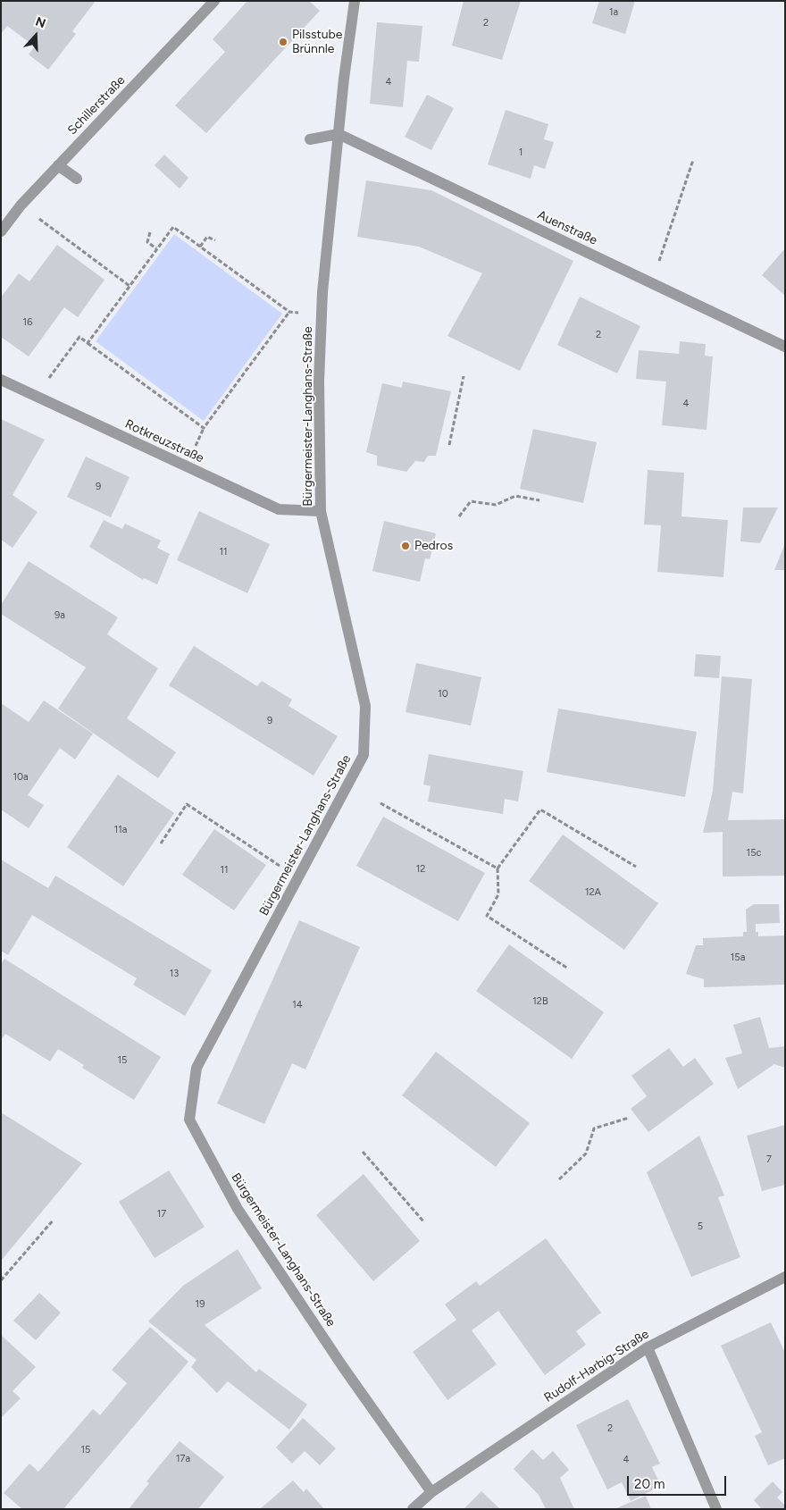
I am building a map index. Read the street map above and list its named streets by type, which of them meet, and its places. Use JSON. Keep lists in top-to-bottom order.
{
  "streets": {
    "street": [
      "Schillerstraße",
      "Auenstraße",
      "Bürgermeister-Langhans-Straße",
      "Rotkreuzstraße",
      "Rudolf-Harbig-Straße"
    ]
  },
  "crossings": [
    ["Auenstraße", "Bürgermeister-Langhans-Straße"],
    ["Bürgermeister-Langhans-Straße", "Rotkreuzstraße"],
    ["Bürgermeister-Langhans-Straße", "Rudolf-Harbig-Straße"]
  ],
  "places": ["Pilsstube Brünnle", "Pedros"],
  "house_numbers": [
    "1a",
    "2",
    "4",
    "1",
    "16",
    "2",
    "4",
    "9",
    "11",
    "9a",
    "10",
    "9",
    "10a",
    "11a",
    "15c",
    "12",
    "11",
    "12A",
    "15a",
    "13",
    "12B",
    "14",
    "15",
    "7",
    "17",
    "5",
    "19",
    "2",
    "15",
    "17a",
    "4"
  ],
  "scale_bar": "20 m",
  "north": "top"
}
